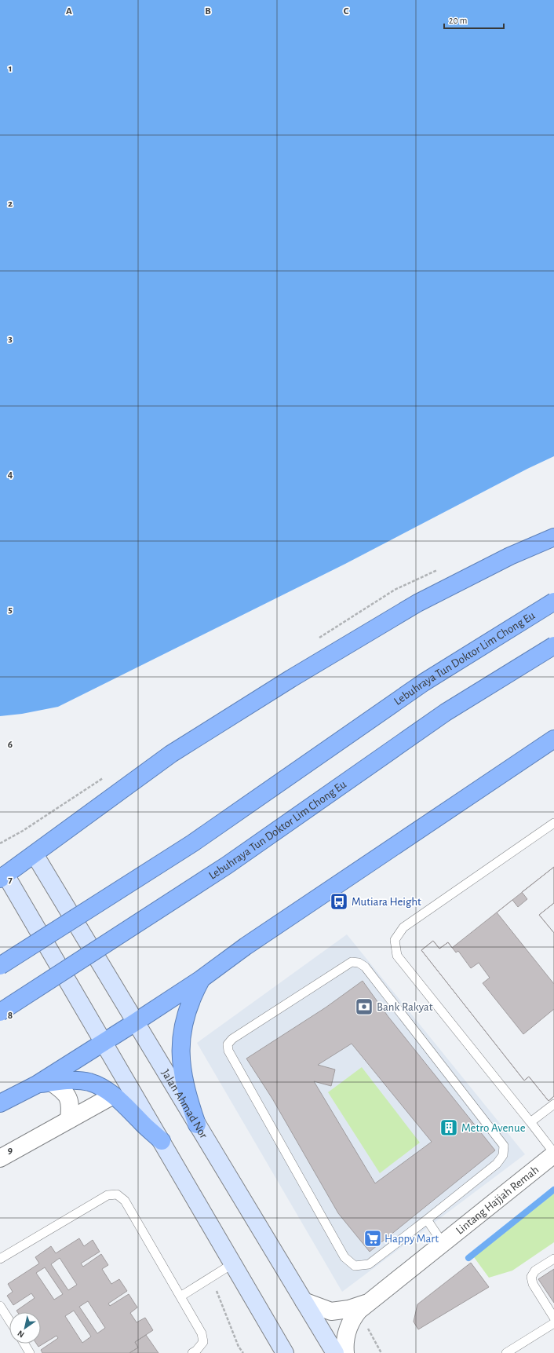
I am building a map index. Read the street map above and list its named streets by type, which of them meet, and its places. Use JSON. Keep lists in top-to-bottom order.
{
  "streets": {
    "highway": ["Lebuhraya Tun Doktor Lim Chong Eu"],
    "main road": ["Jalan Ahmad Nor"],
    "street": ["Lintang Hajjah Remah"]
  },
  "crossings": [
    ["Jalan Ahmad Nor", "Lintang Hajjah Remah"]
  ],
  "places": {
    "bus stop": ["Mutiara Height"],
    "bank": ["Bank Rakyat"],
    "building": ["Metro Avenue"],
    "supermarket": ["Happy Mart"]
  },
  "scale_bar": "20 m",
  "north": "bottom left",
  "grid": {
    "columns": ["A", "B", "C"],
    "rows": [
      "1",
      "2",
      "3",
      "4",
      "5",
      "6",
      "7",
      "8",
      "9"
    ]
  }
}
